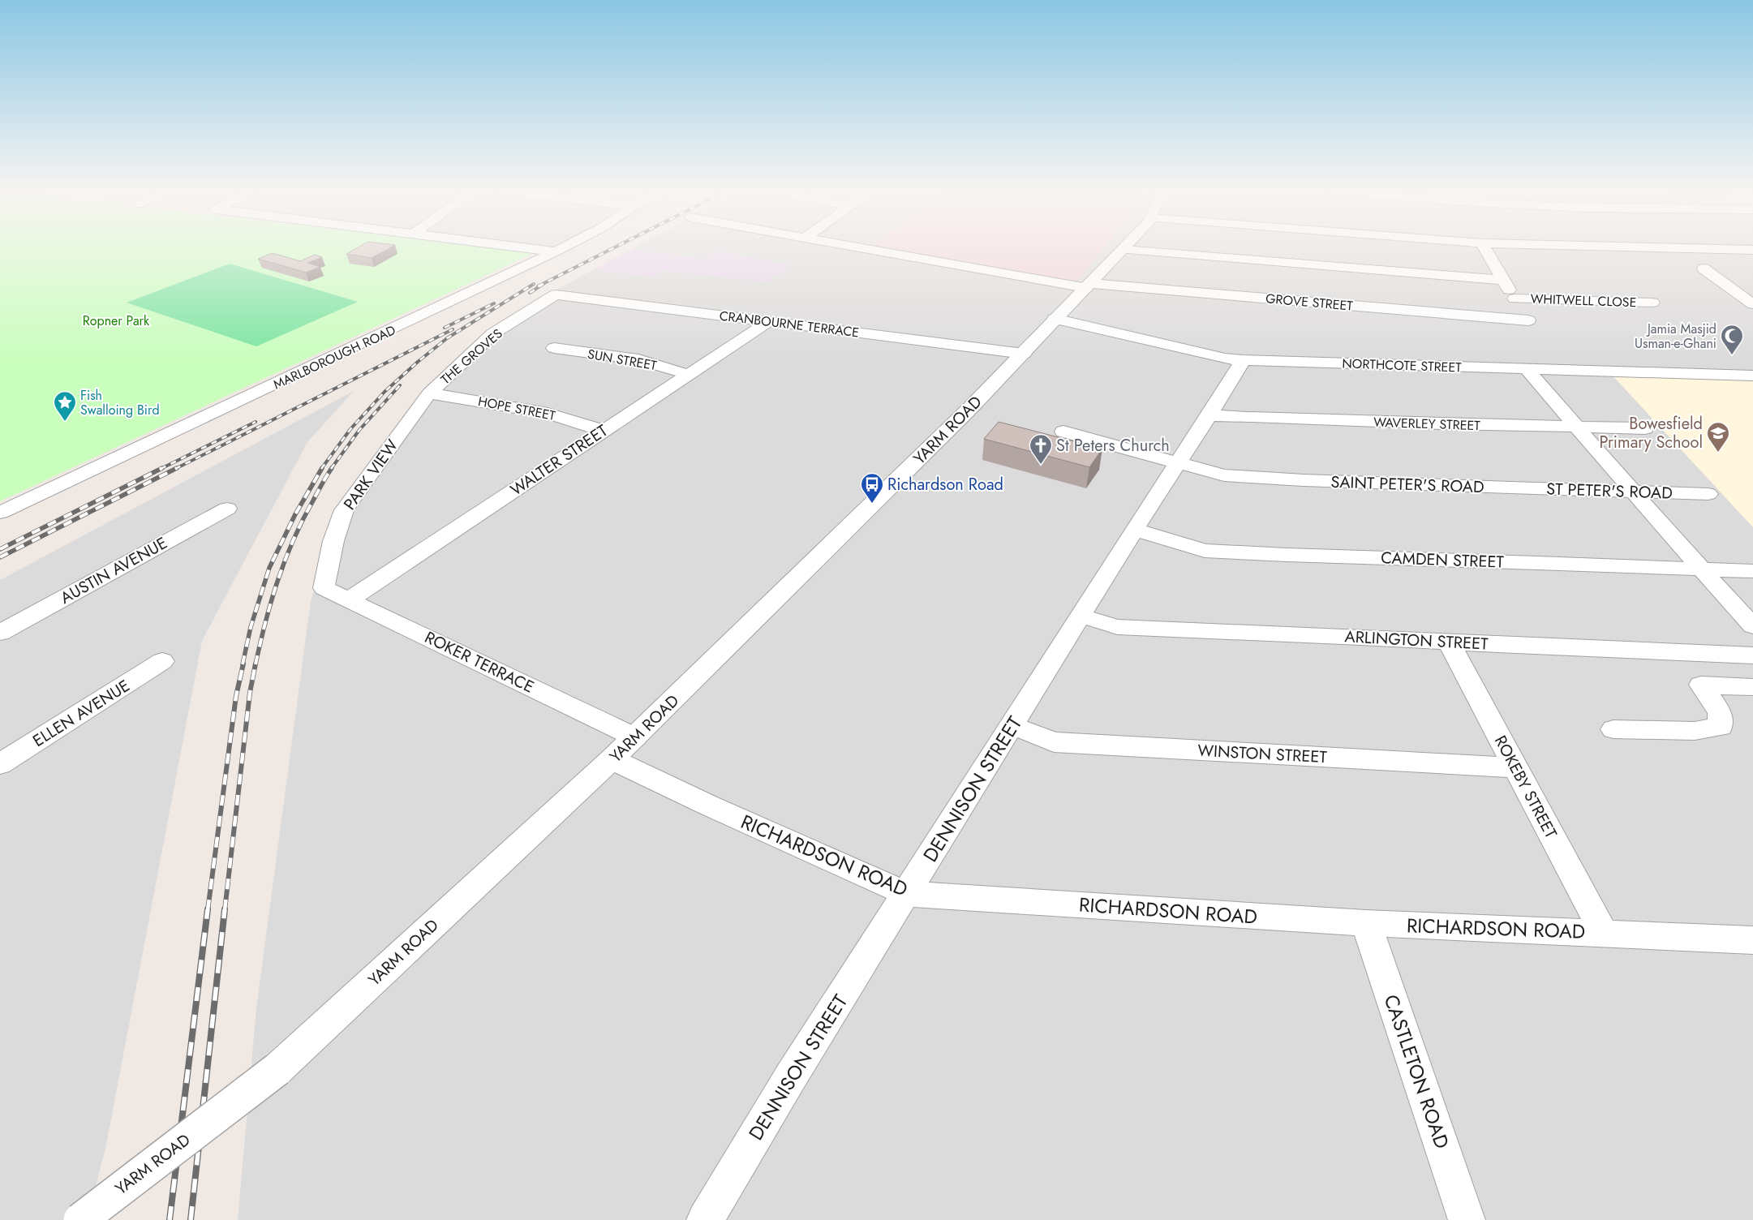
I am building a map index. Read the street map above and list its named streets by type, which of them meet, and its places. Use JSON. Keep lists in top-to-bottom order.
{
  "streets": {
    "street": [
      "WHITWELL CLOSE",
      "GROVE STREET",
      "CRANBOURNE TERRACE",
      "THE GROVES",
      "MARLBOROUGH ROAD",
      "SUN STREET",
      "NORTHCOTE STREET",
      "HOPE STREET",
      "WAVERLEY STREET",
      "YARM ROAD",
      "WALTER STREET",
      "PARK VIEW",
      "SAINT PETER'S ROAD",
      "ST PETER'S ROAD",
      "CAMDEN STREET",
      "AUSTIN AVENUE",
      "ARLINGTON STREET",
      "ROKER TERRACE",
      "ELLEN AVENUE",
      "WINSTON STREET",
      "ROKEBY STREET",
      "DENNISON STREET",
      "RICHARDSON ROAD",
      "CASTLETON ROAD"
    ]
  },
  "crossings": [
    ["WHITWELL CLOSE", "GROVE STREET"],
    ["GROVE STREET", "YARM ROAD"],
    ["CRANBOURNE TERRACE", "THE GROVES"],
    ["CRANBOURNE TERRACE", "YARM ROAD"],
    ["CRANBOURNE TERRACE", "WALTER STREET"],
    ["THE GROVES", "HOPE STREET"],
    ["THE GROVES", "PARK VIEW"],
    ["SUN STREET", "WALTER STREET"],
    ["NORTHCOTE STREET", "YARM ROAD"],
    ["NORTHCOTE STREET", "DENNISON STREET"],
    ["HOPE STREET", "WALTER STREET"],
    ["HOPE STREET", "PARK VIEW"],
    ["WAVERLEY STREET", "DENNISON STREET"],
    ["YARM ROAD", "ROKER TERRACE"],
    ["YARM ROAD", "RICHARDSON ROAD"],
    ["WALTER STREET", "ROKER TERRACE"],
    ["PARK VIEW", "ROKER TERRACE"],
    ["SAINT PETER'S ROAD", "ST PETER'S ROAD"],
    ["SAINT PETER'S ROAD", "DENNISON STREET"],
    ["CAMDEN STREET", "DENNISON STREET"],
    ["ARLINGTON STREET", "ROKEBY STREET"],
    ["ARLINGTON STREET", "DENNISON STREET"],
    ["WINSTON STREET", "ROKEBY STREET"],
    ["WINSTON STREET", "DENNISON STREET"],
    ["ROKEBY STREET", "RICHARDSON ROAD"],
    ["DENNISON STREET", "RICHARDSON ROAD"],
    ["RICHARDSON ROAD", "CASTLETON ROAD"]
  ],
  "parks": ["Ropner Park"],
  "places": {
    "mosque": ["Jamia Masjid Usman-e-Ghani"],
    "place": ["Fish Swalloing Bird"],
    "school or university": ["Bowesfield Primary School"],
    "church": ["St Peters Church"],
    "bus stop": ["Richardson Road"]
  }
}
